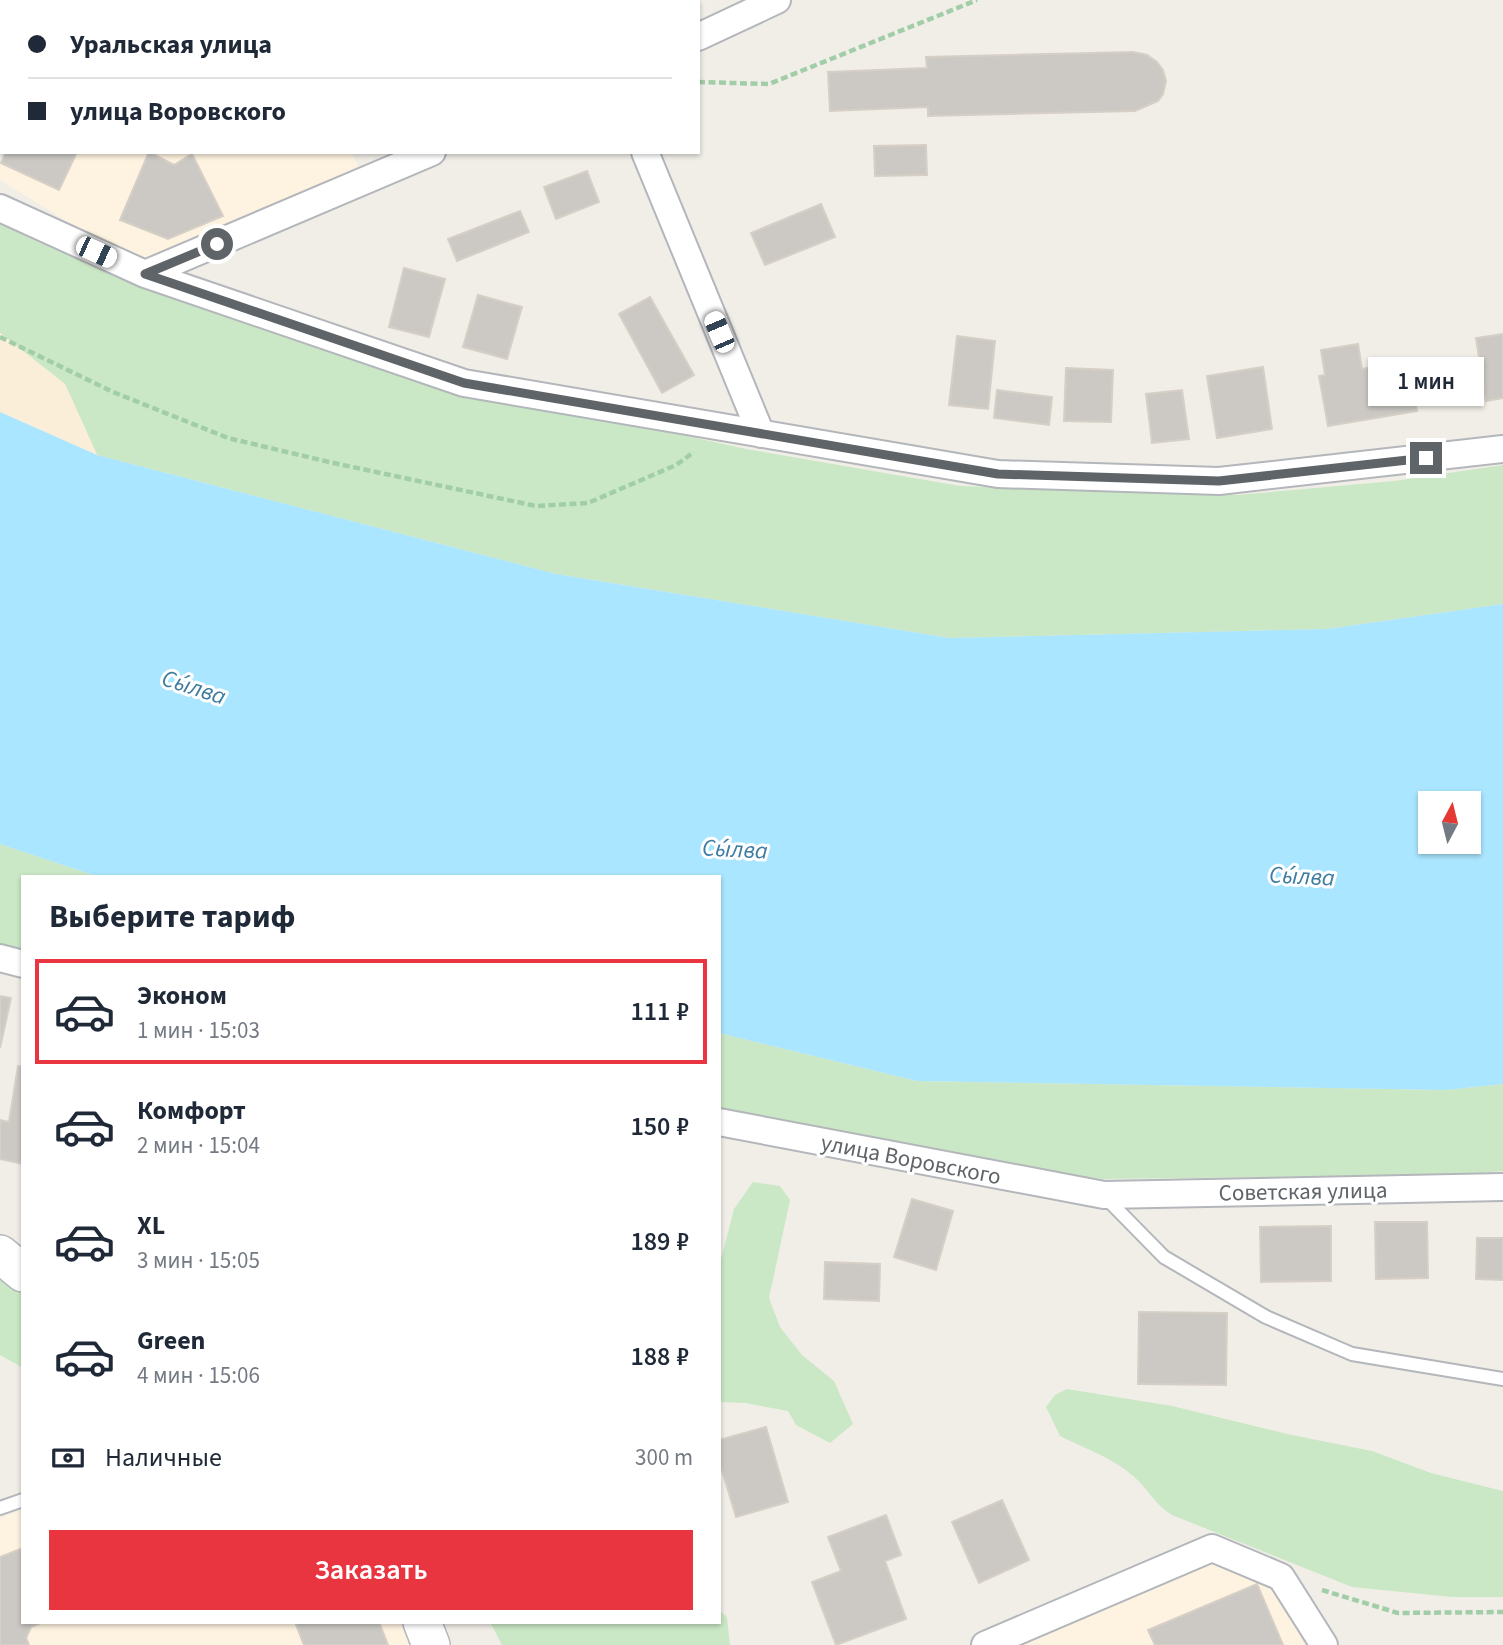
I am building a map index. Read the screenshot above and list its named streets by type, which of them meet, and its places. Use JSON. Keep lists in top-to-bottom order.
{
  "streets": {
    "street": ["улица Воровского", "Советская улица"]
  },
  "crossings": [
    ["улица Воровского", "Советская улица"]
  ],
  "water": ["Сы́лва"],
  "north": "top",
  "page": {
    "banner": ["Уральская улица", "улица Воровского"],
    "bubble": "1 мин",
    "heading": "Выберите тариф",
    "list": [
      {
        "name": "Эконом",
        "note": "1 мин · 15:03",
        "value": "111 ₽"
      },
      {
        "name": "Комфорт",
        "note": "2 мин · 15:04",
        "value": "150 ₽"
      },
      {
        "name": "XL",
        "note": "3 мин · 15:05",
        "value": "189 ₽"
      },
      {
        "name": "Green",
        "note": "4 мин · 15:06",
        "value": "188 ₽"
      }
    ],
    "pay": ["Наличные", "300 m"],
    "buttons": "Заказать"
  }
}
